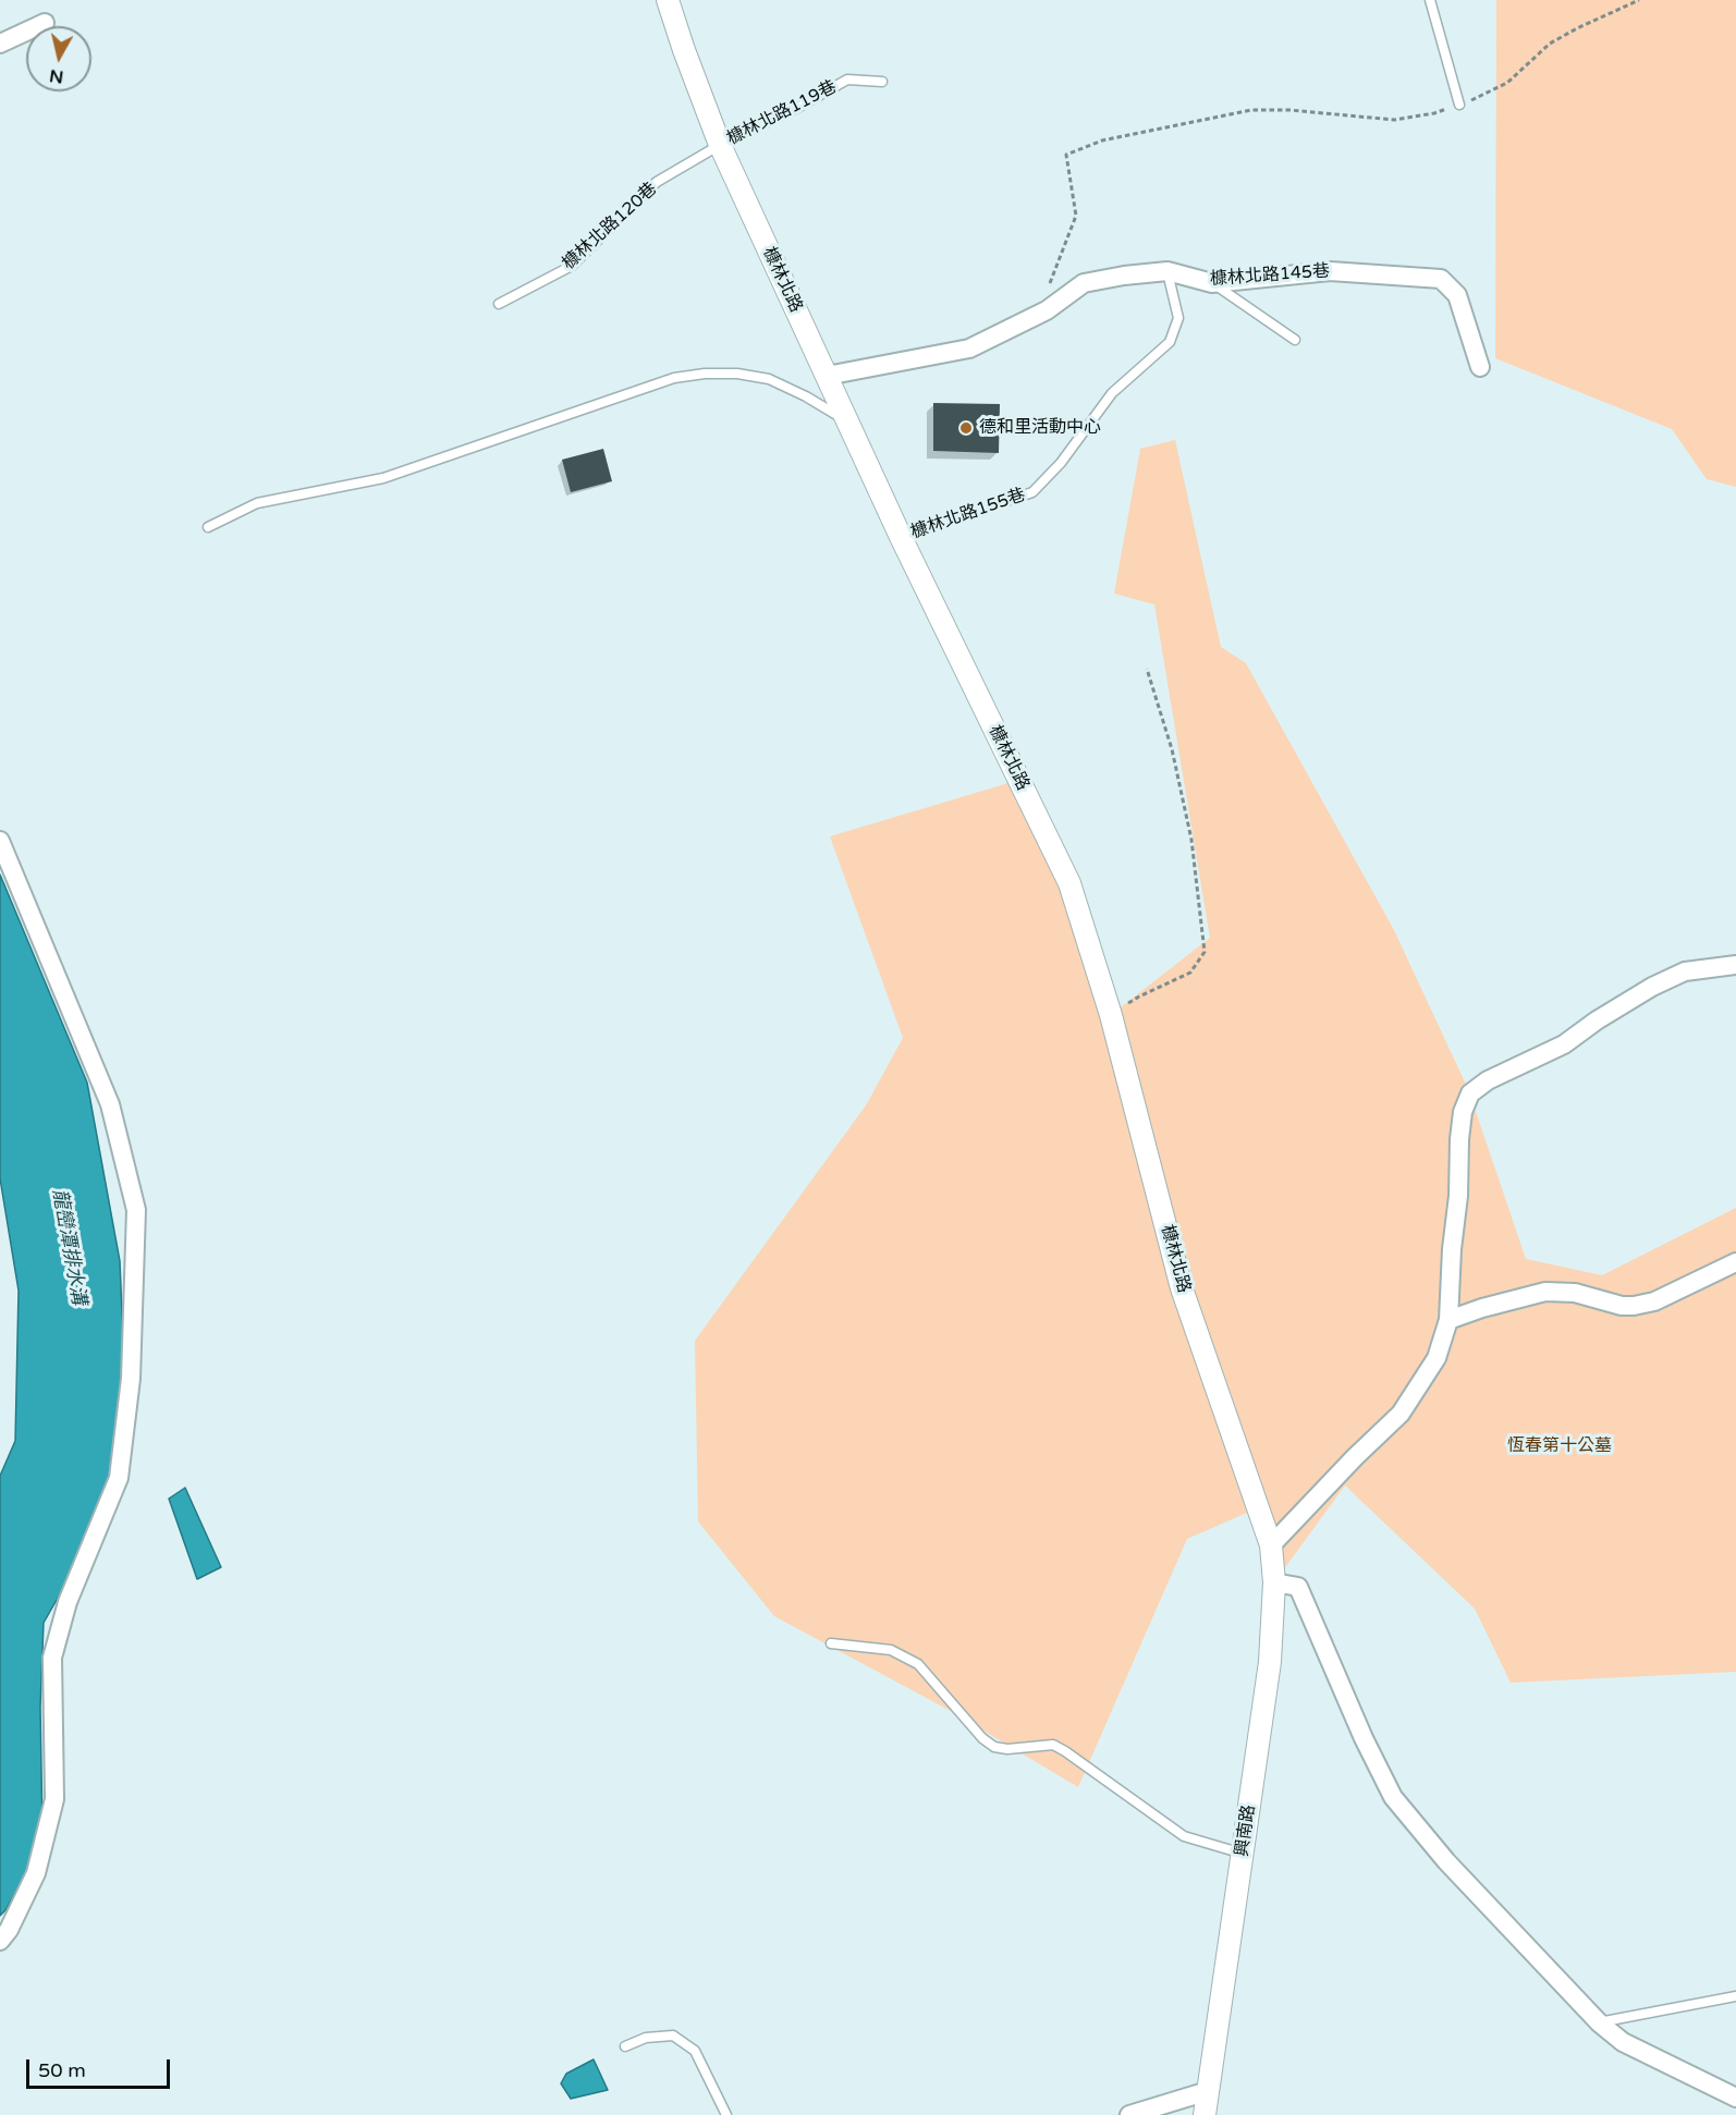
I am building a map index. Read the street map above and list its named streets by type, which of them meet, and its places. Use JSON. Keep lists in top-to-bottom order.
{
  "streets": {
    "street": ["槺林北路145巷", "槺林北路", "興南路"],
    "lane": ["槺林北路119巷", "槺林北路120巷", "槺林北路155巷"]
  },
  "crossings": [
    ["槺林北路119巷", "槺林北路120巷"],
    ["槺林北路119巷", "槺林北路"],
    ["槺林北路120巷", "槺林北路"],
    ["槺林北路145巷", "槺林北路"],
    ["槺林北路145巷", "槺林北路155巷"],
    ["槺林北路", "槺林北路155巷"],
    ["槺林北路", "興南路"]
  ],
  "water": ["龍巒潭排水溝"],
  "parks": ["恆春第十公墓"],
  "places": ["德和里活動中心"],
  "scale_bar": "50 m",
  "north": "bottom"
}
